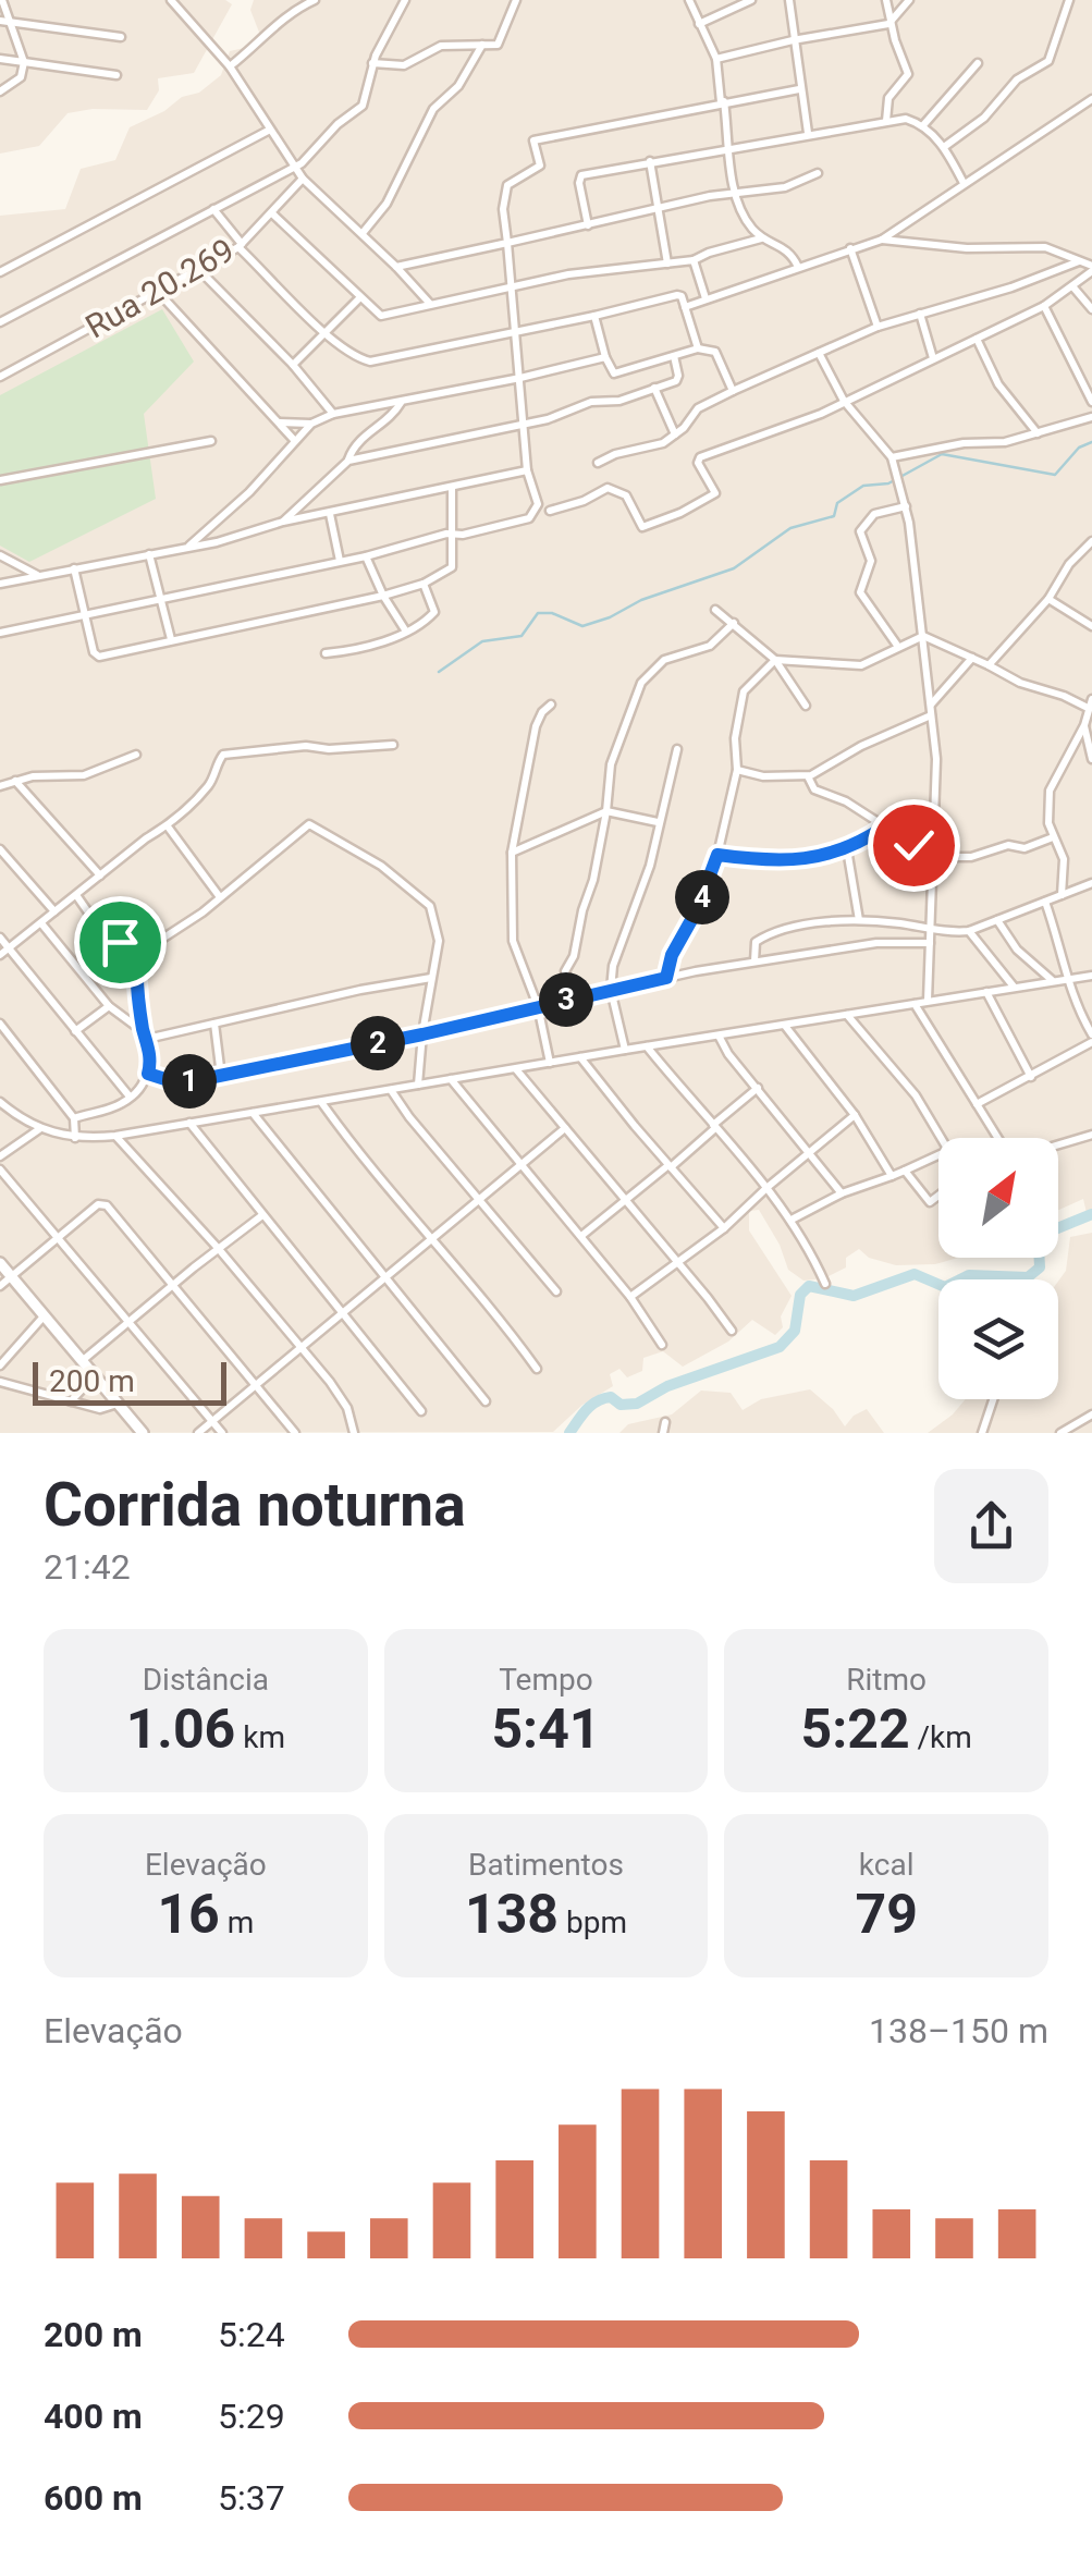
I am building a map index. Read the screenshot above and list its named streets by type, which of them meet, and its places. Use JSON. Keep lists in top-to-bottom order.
{
  "streets": {
    "street": ["Rua 20.269"]
  },
  "scale_bar": "200 m",
  "north": "top right",
  "page": {
    "pins": [
      "4",
      "3",
      "2",
      "1"
    ],
    "scale": "200 m",
    "heading": ["Corrida noturna", "21:42"],
    "stats": [
      ["Distância", "1.06 km"],
      ["Tempo", "5:41"],
      ["Ritmo", "5:22 /km"],
      ["Elevação", "16 m"],
      ["Batimentos", "138 bpm"],
      ["kcal", "79"]
    ],
    "chart": ["Elevação", "138–150 m"],
    "list": [
      {
        "name": "200 m",
        "note": "5:24"
      },
      {
        "name": "400 m",
        "note": "5:29"
      },
      {
        "name": "600 m",
        "note": "5:37"
      }
    ]
  }
}
